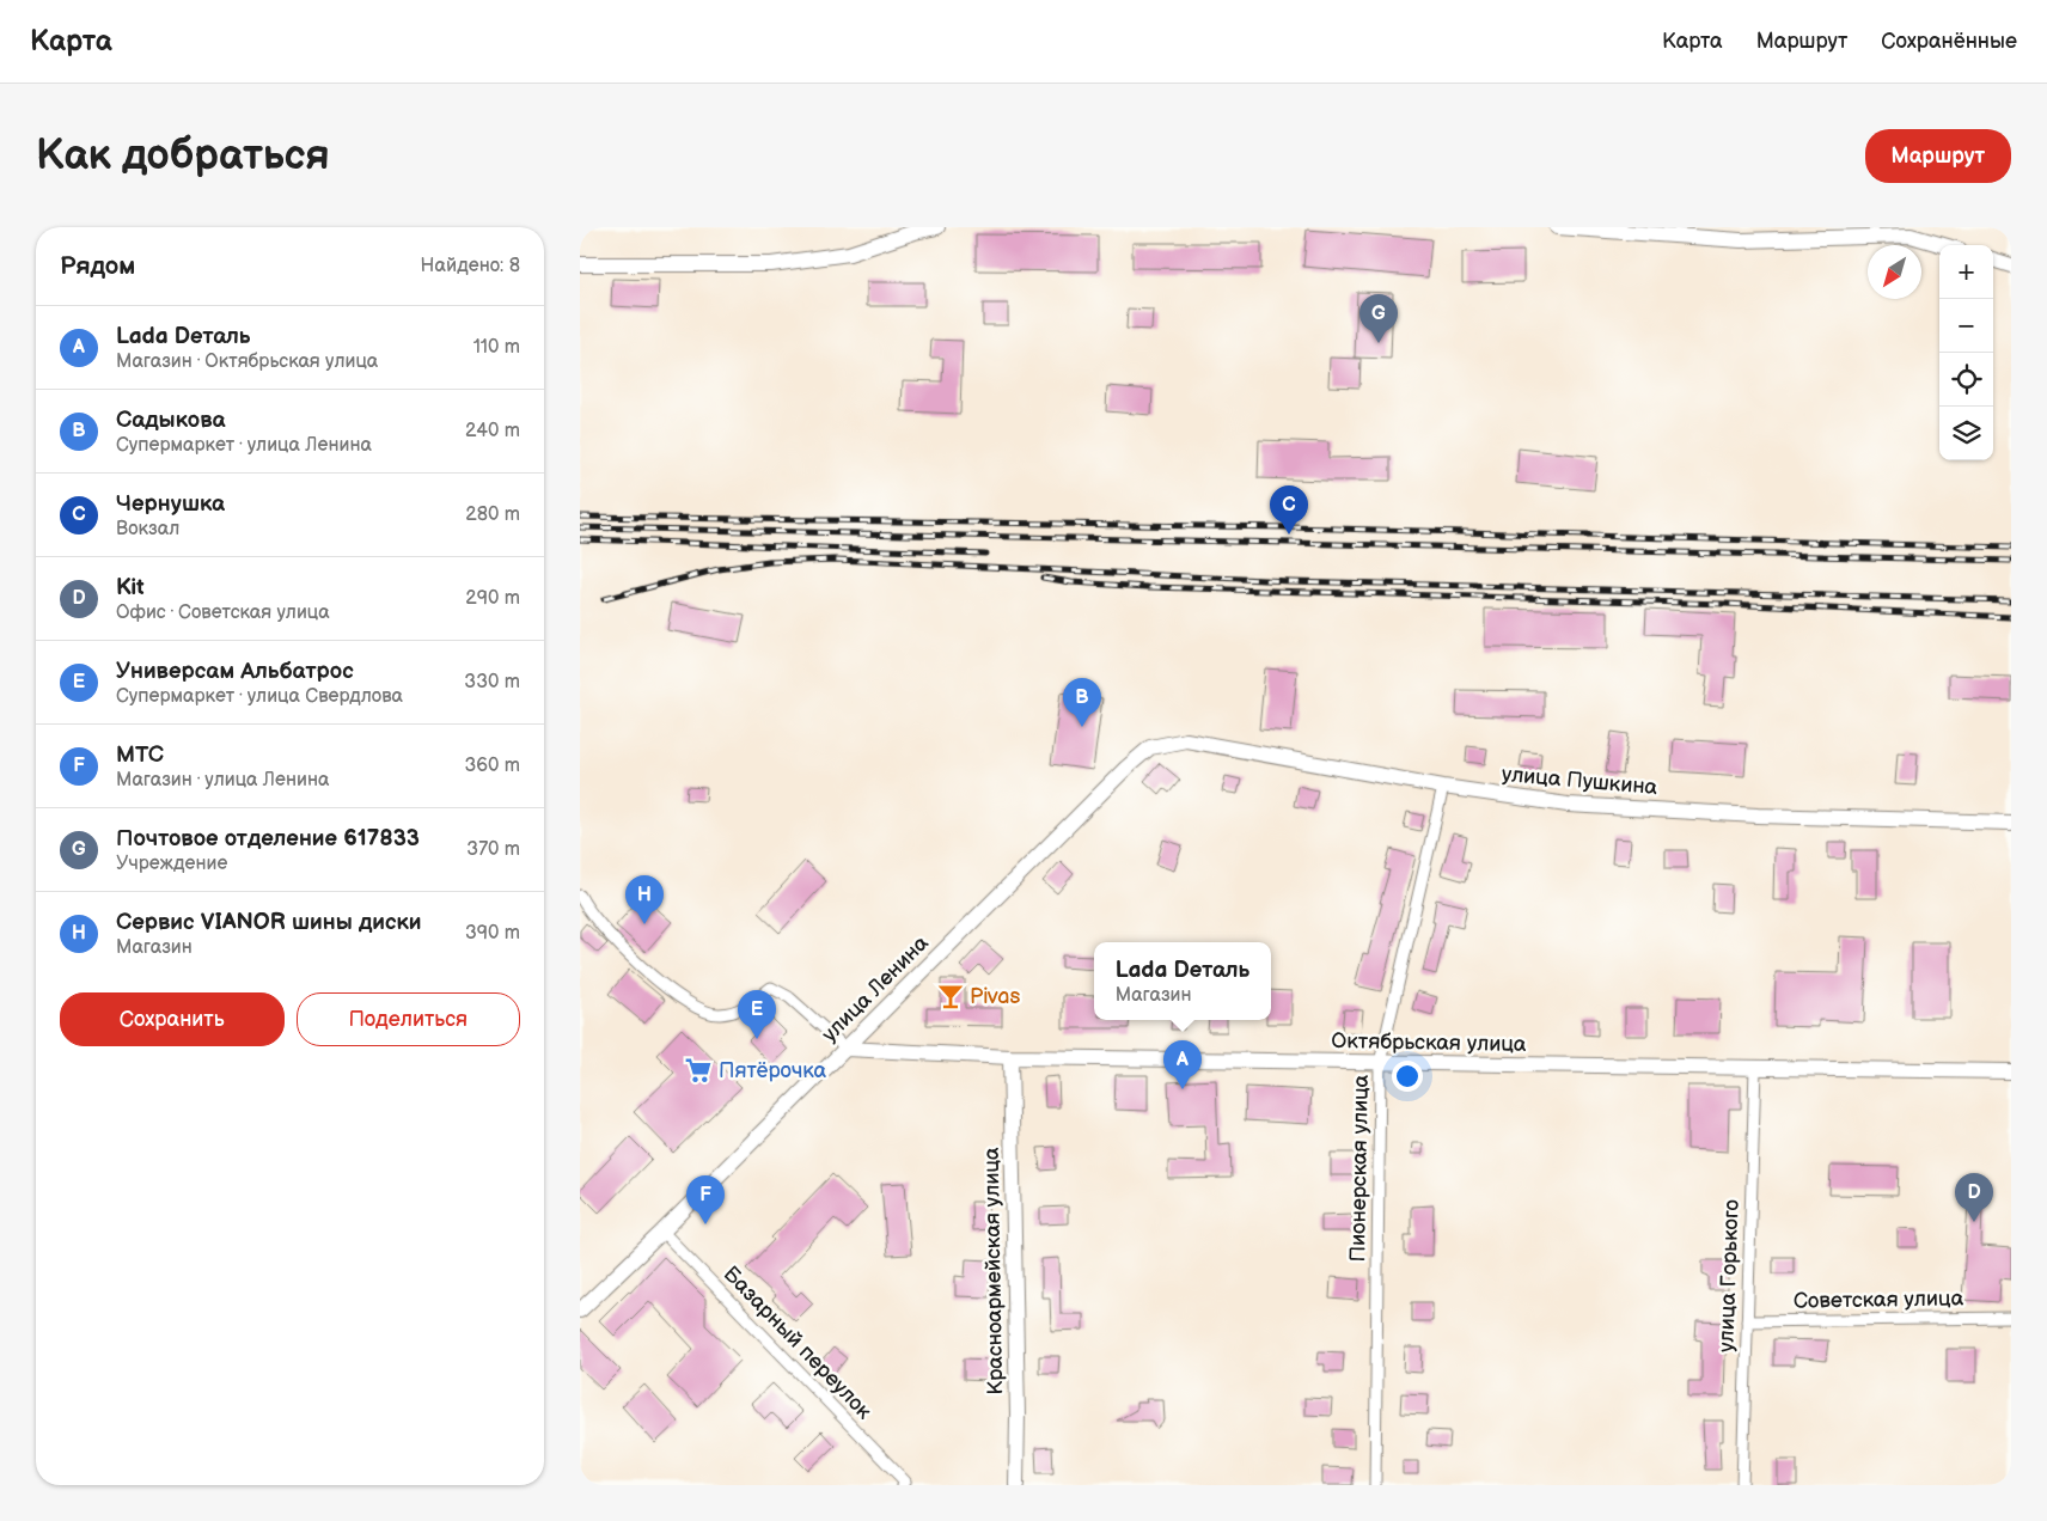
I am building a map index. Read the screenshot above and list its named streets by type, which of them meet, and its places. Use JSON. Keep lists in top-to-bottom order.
{
  "streets": {
    "street": [
      "улица Пушкина",
      "улица Ленина",
      "Октябрьская улица",
      "Пионерская улица",
      "Красноармейская улица",
      "улица Горького",
      "Советская улица",
      "Базарный переулок"
    ]
  },
  "crossings": [
    ["улица Пушкина", "улица Ленина"],
    ["улица Пушкина", "Пионерская улица"],
    ["улица Ленина", "Октябрьская улица"],
    ["улица Ленина", "Базарный переулок"],
    ["Октябрьская улица", "Пионерская улица"],
    ["Октябрьская улица", "Красноармейская улица"],
    ["Октябрьская улица", "улица Горького"],
    ["улица Горького", "Советская улица"]
  ],
  "places": {
    "bar": ["Pivas"],
    "supermarket": ["Пятёрочка"]
  },
  "north": "bottom left",
  "page": {
    "header": "Карта",
    "nav": ["Карта", "Маршрут", "Сохранённые"],
    "buttons": [
      "Маршрут",
      ["Сохранить", "Поделиться"]
    ],
    "title": "Как добраться",
    "heading": ["Рядом", "Найдено: 8"],
    "map_buttons": ["+", "−"],
    "pins": [
      "G",
      "C",
      "B",
      "H",
      "E",
      "A",
      "D",
      "F"
    ],
    "list": [
      {
        "mark": "A",
        "name": "Lada Dеталь",
        "note": "Магазин · Октябрьская улица",
        "value": "110 m"
      },
      {
        "mark": "B",
        "name": "Садыкова",
        "note": "Супермаркет · улица Ленина",
        "value": "240 m"
      },
      {
        "mark": "C",
        "name": "Чернушка",
        "note": "Вокзал",
        "value": "280 m"
      },
      {
        "mark": "D",
        "name": "Kit",
        "note": "Офис · Советская улица",
        "value": "290 m"
      },
      {
        "mark": "E",
        "name": "Универсам Альбатрос",
        "note": "Супермаркет · улица Свердлова",
        "value": "330 m"
      },
      {
        "mark": "F",
        "name": "МТС",
        "note": "Магазин · улица Ленина",
        "value": "360 m"
      },
      {
        "mark": "G",
        "name": "Почтовое отделение 617833",
        "note": "Учреждение",
        "value": "370 m"
      },
      {
        "mark": "H",
        "name": "Сервис VIANOR шины диски",
        "note": "Магазин",
        "value": "390 m"
      }
    ],
    "popup": ["Lada Dеталь", "Магазин"]
  }
}
